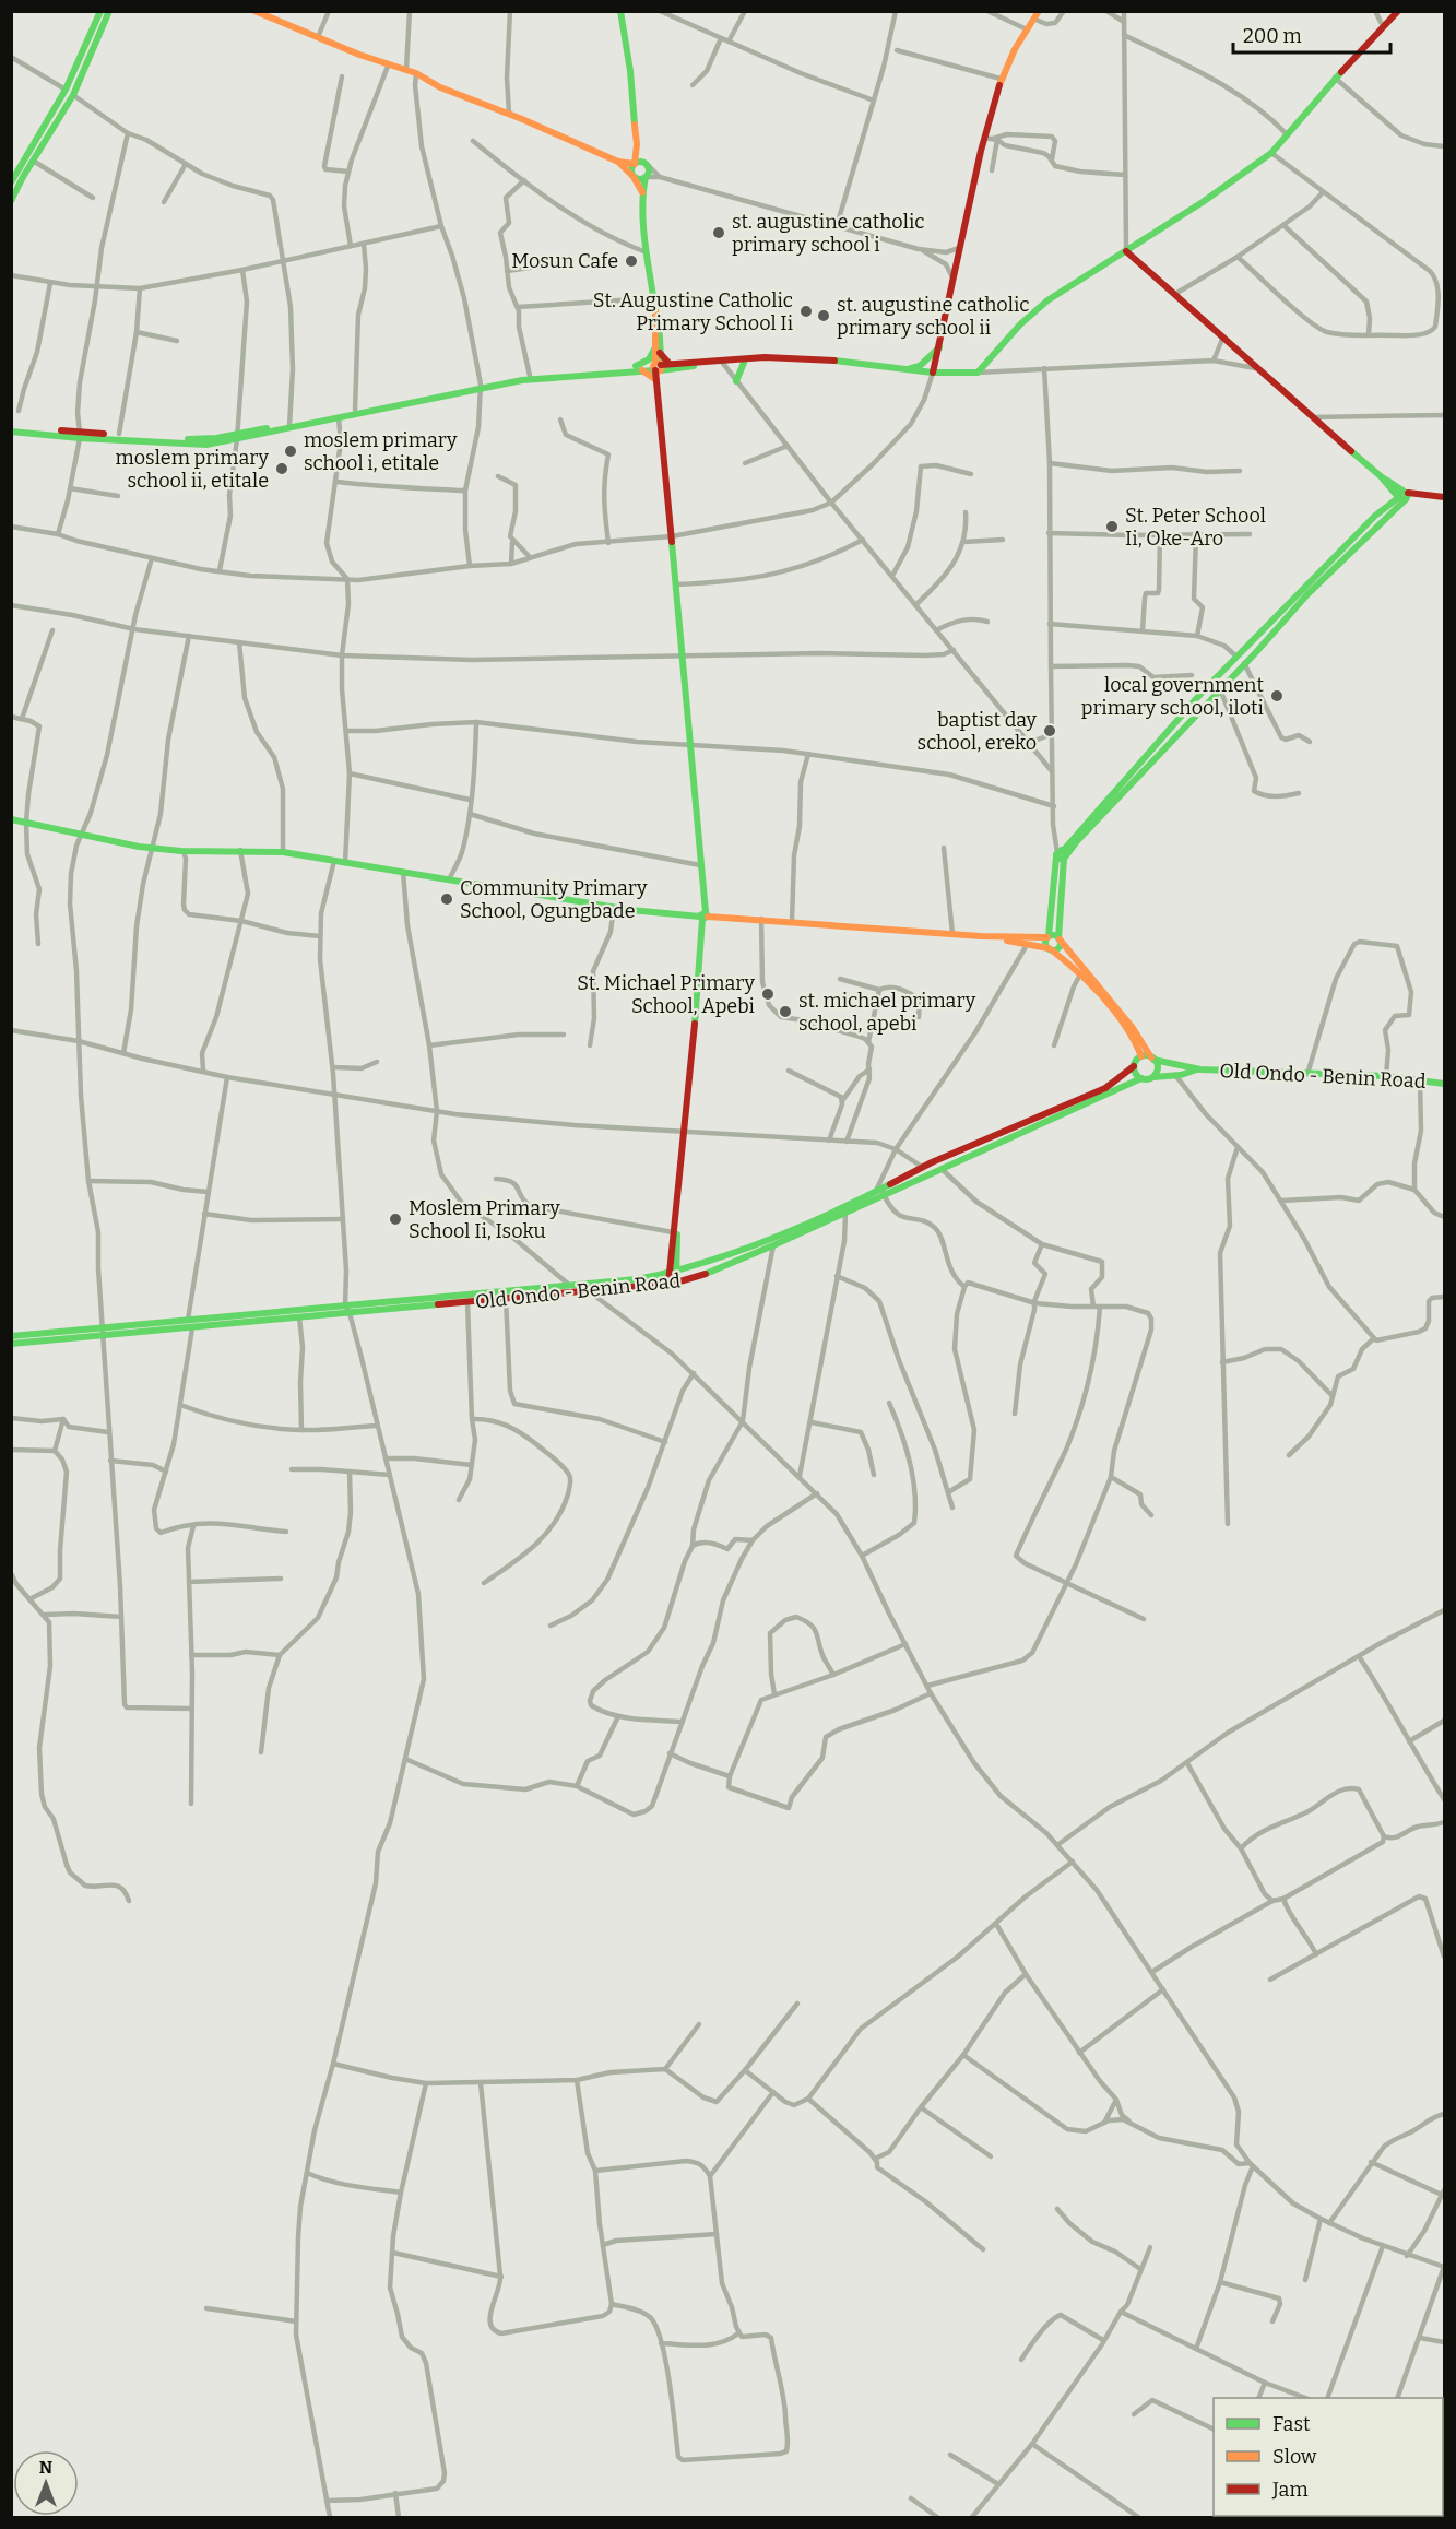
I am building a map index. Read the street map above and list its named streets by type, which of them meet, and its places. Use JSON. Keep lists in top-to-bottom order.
{
  "streets": {
    "main road": ["Old Ondo - Benin Road"]
  },
  "places": [
    "st. augustine catholic primary school i",
    "Mosun Cafe",
    "St. Augustine Catholic Primary School Ii",
    "st. augustine catholic primary school ii",
    "moslem primary school i, etitale",
    "moslem primary school ii, etitale",
    "St. Peter School Ii, Oke-Aro",
    "local government primary school, iloti",
    "baptist day school, ereko",
    "Community Primary School, Ogungbade",
    "St. Michael Primary School, Apebi",
    "st. michael primary school, apebi",
    "Moslem Primary School Ii, Isoku"
  ],
  "legend": ["Fast", "Slow", "Jam"],
  "scale_bar": "200 m",
  "north": "top"
}
